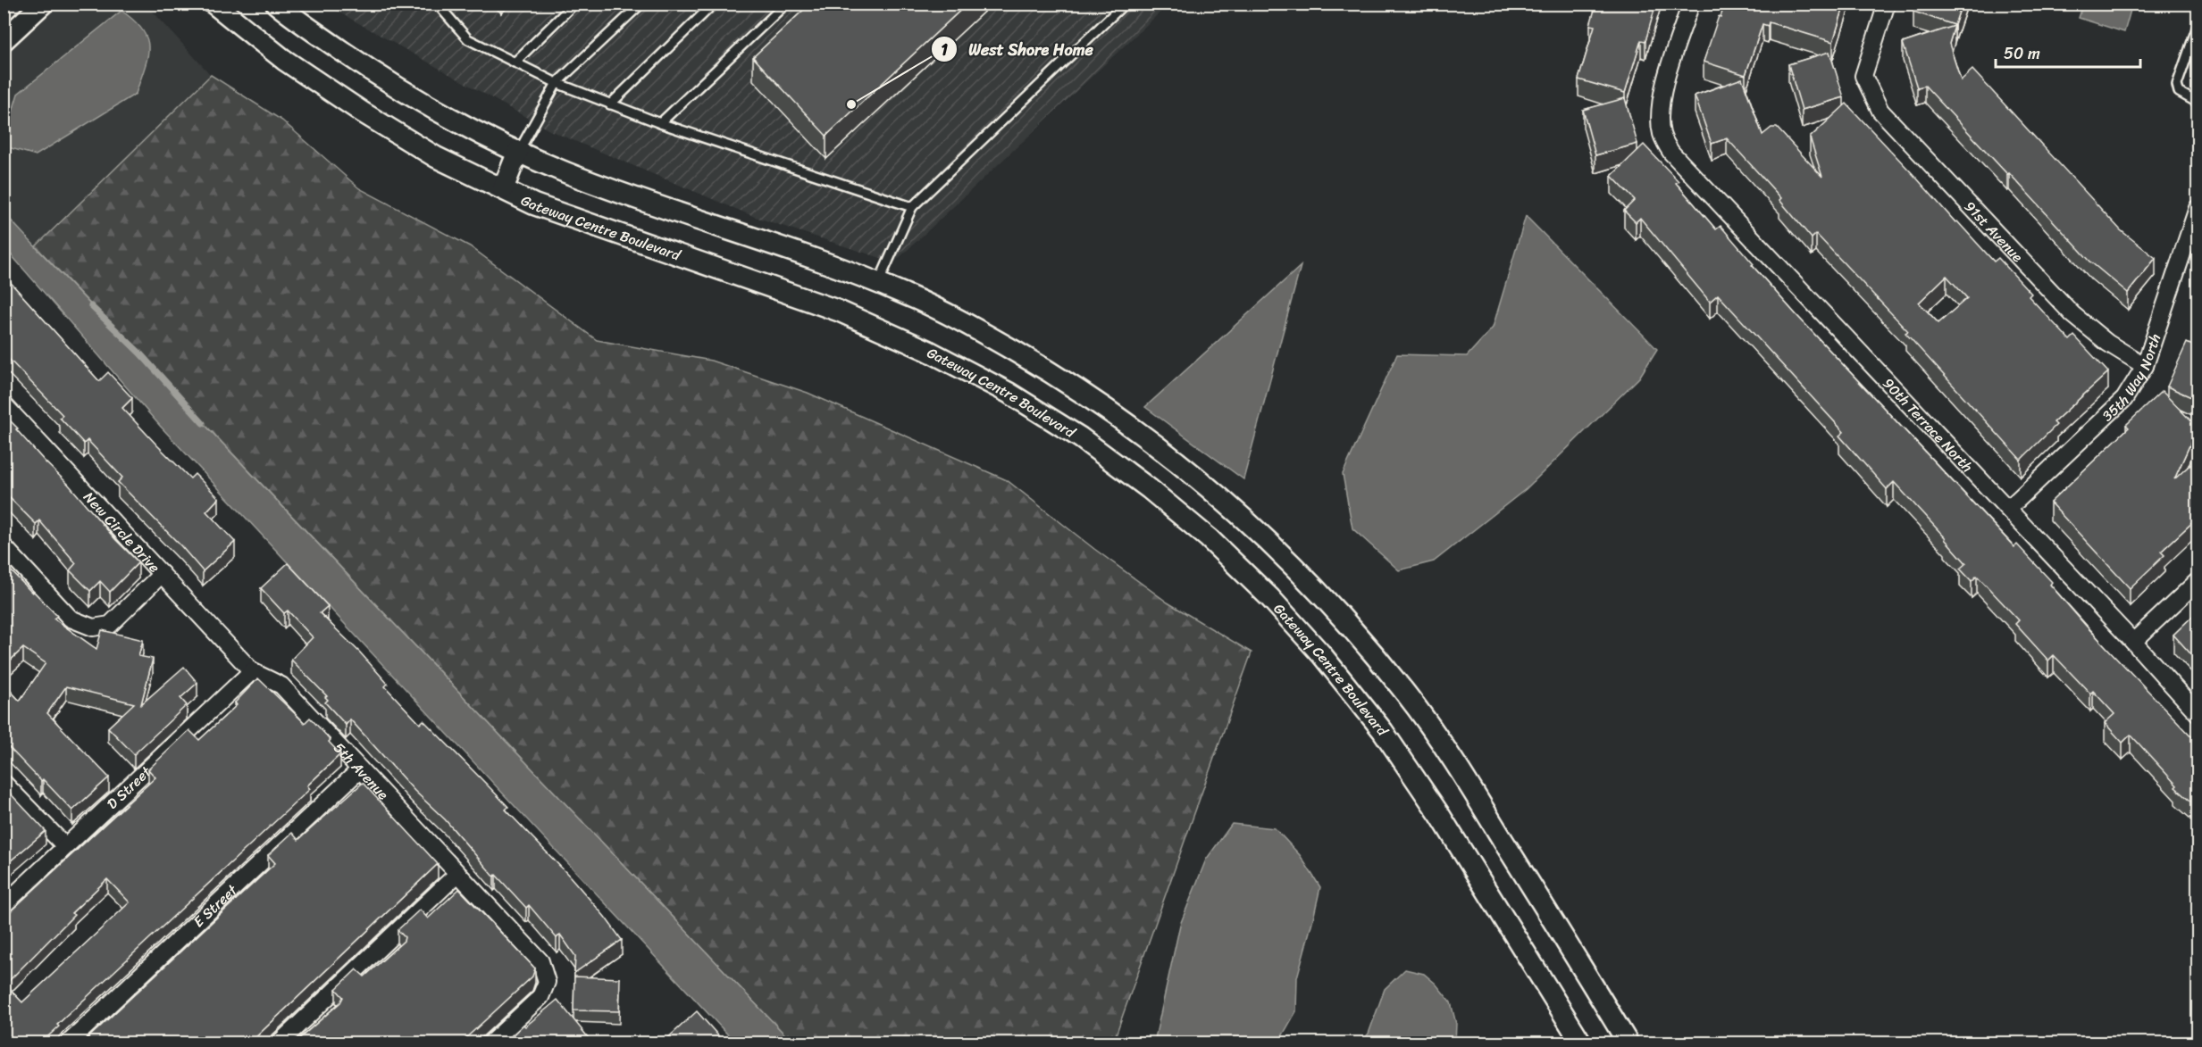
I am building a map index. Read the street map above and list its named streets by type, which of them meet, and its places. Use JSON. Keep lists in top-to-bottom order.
{
  "streets": {
    "street": [
      "Gateway Centre Boulevard",
      "91st Avenue",
      "35th Way North",
      "90th Terrace North",
      "New Circle Drive",
      "5th Avenue",
      "D Street",
      "E Street"
    ]
  },
  "crossings": [
    ["91st Avenue", "35th Way North"],
    ["35th Way North", "90th Terrace North"],
    ["New Circle Drive", "5th Avenue"],
    ["5th Avenue", "D Street"],
    ["5th Avenue", "E Street"]
  ],
  "places": ["West Shore Home"],
  "scale_bar": "50 m"
}
